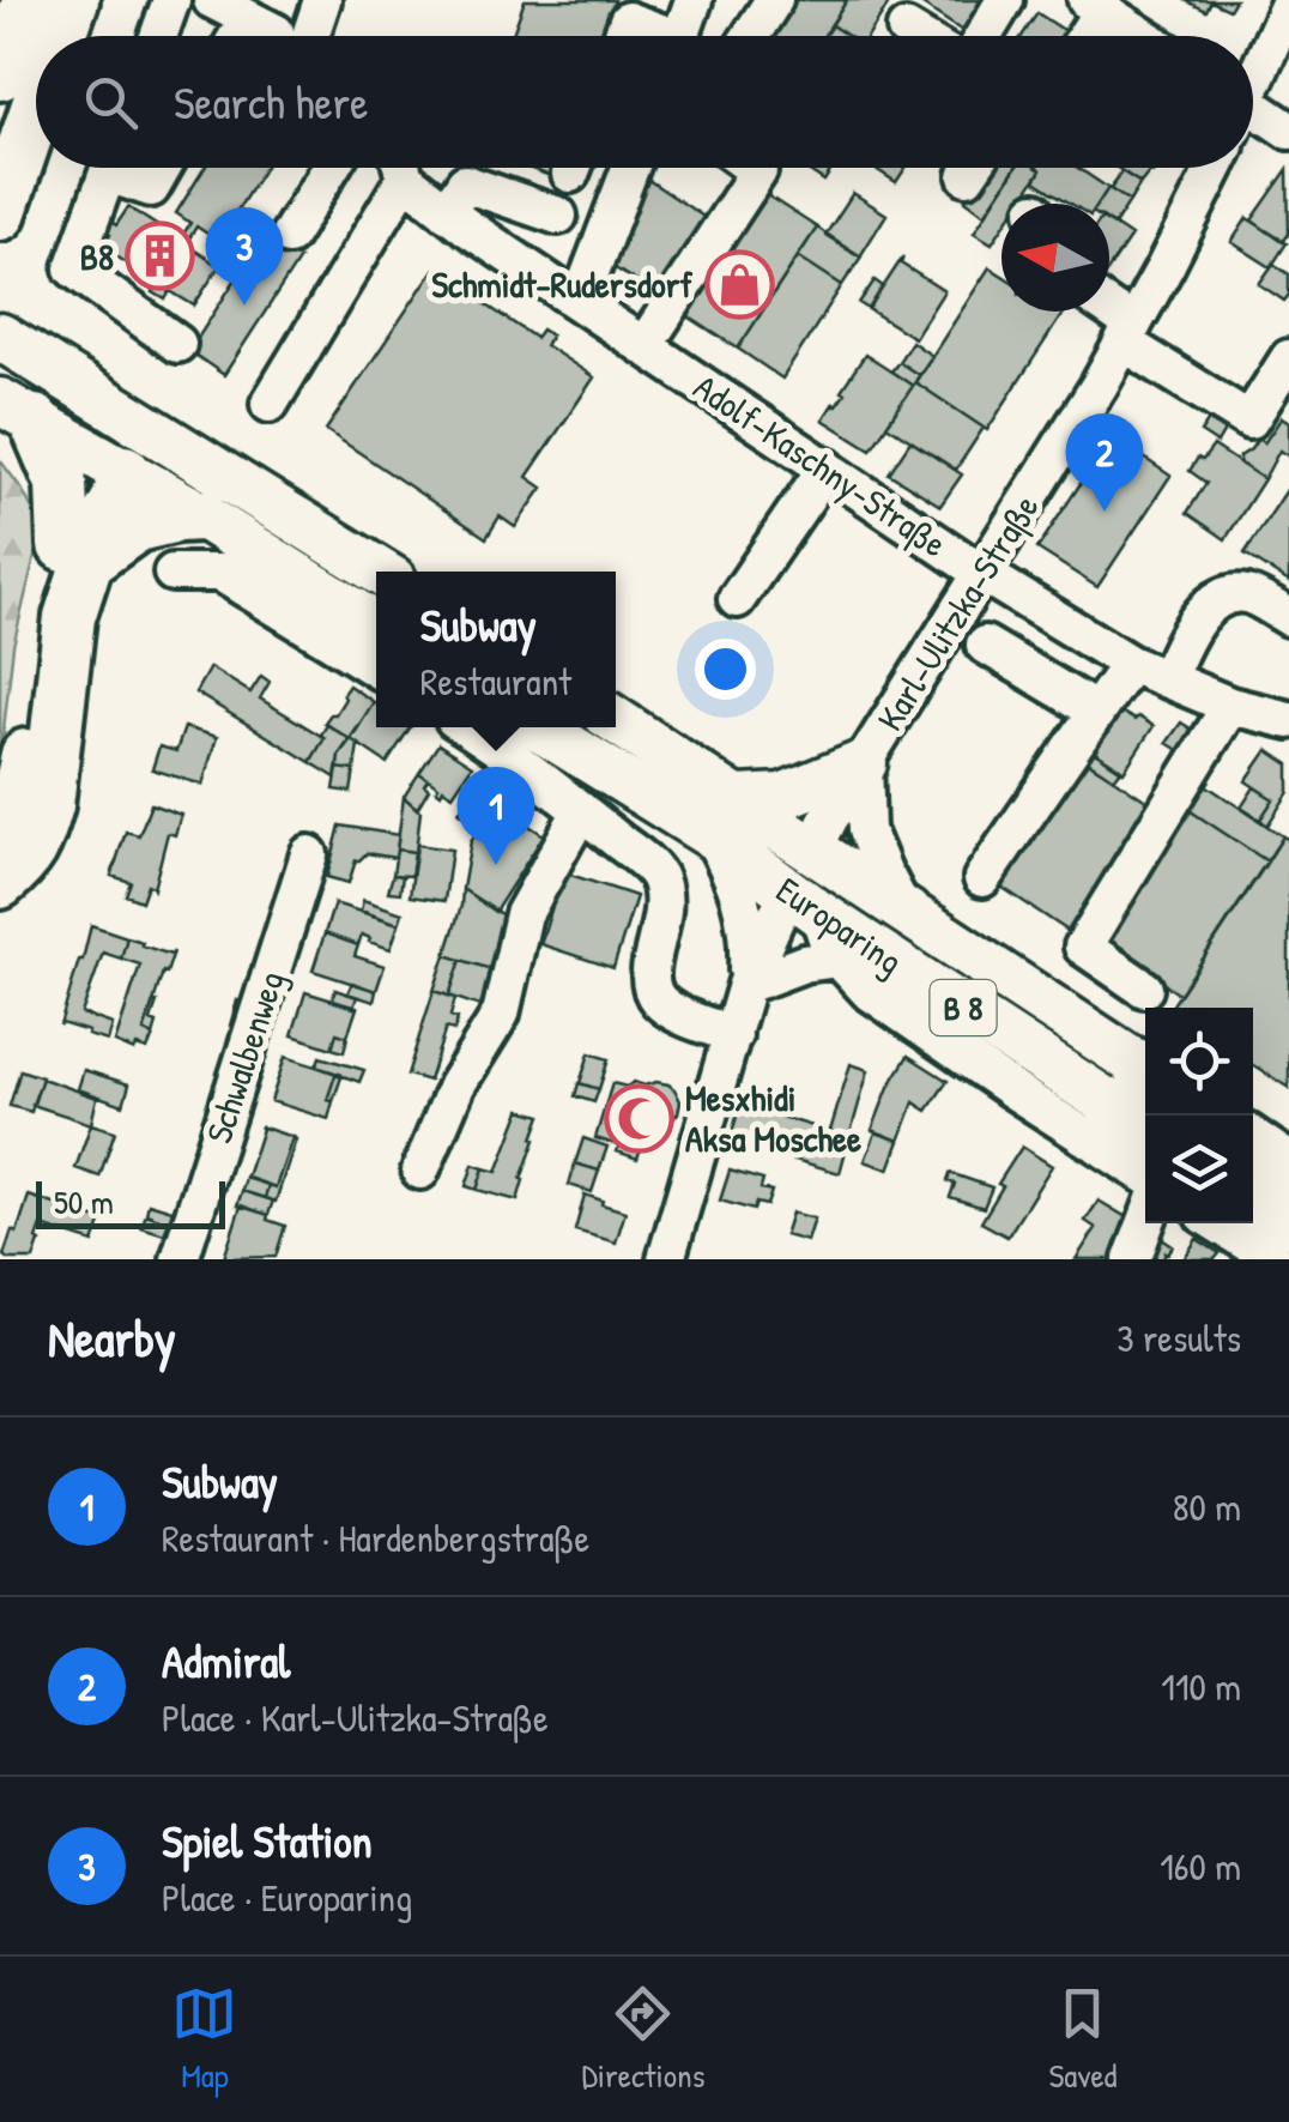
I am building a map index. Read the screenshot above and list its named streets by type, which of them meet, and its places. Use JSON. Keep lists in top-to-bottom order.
{
  "streets": {
    "highway": ["Europaring", "B 8"],
    "street": ["Adolf-Kaschny-Straße", "Karl-Ulitzka-Straße", "Schwalbenweg"]
  },
  "crossings": [
    ["Adolf-Kaschny-Straße", "Karl-Ulitzka-Straße"],
    ["Karl-Ulitzka-Straße", "Europaring"]
  ],
  "places": {
    "building": ["B8"],
    "shop": ["Schmidt-Rudersdorf"],
    "mosque": ["Mesxhidi Aksa Moschee"]
  },
  "scale_bar": "50 m",
  "north": "left",
  "page": {
    "search": "Search here",
    "pins": ["3", "2", "1"],
    "popup": ["Subway", "Restaurant"],
    "scale": "50 m",
    "heading": ["Nearby", "3 results"],
    "list": [
      {
        "mark": "1",
        "name": "Subway",
        "note": "Restaurant · Hardenbergstraße",
        "value": "80 m"
      },
      {
        "mark": "2",
        "name": "Admiral",
        "note": "Place · Karl-Ulitzka-Straße",
        "value": "110 m"
      },
      {
        "mark": "3",
        "name": "Spiel Station",
        "note": "Place · Europaring",
        "value": "160 m"
      }
    ],
    "nav": ["Map", "Directions", "Saved"]
  }
}
